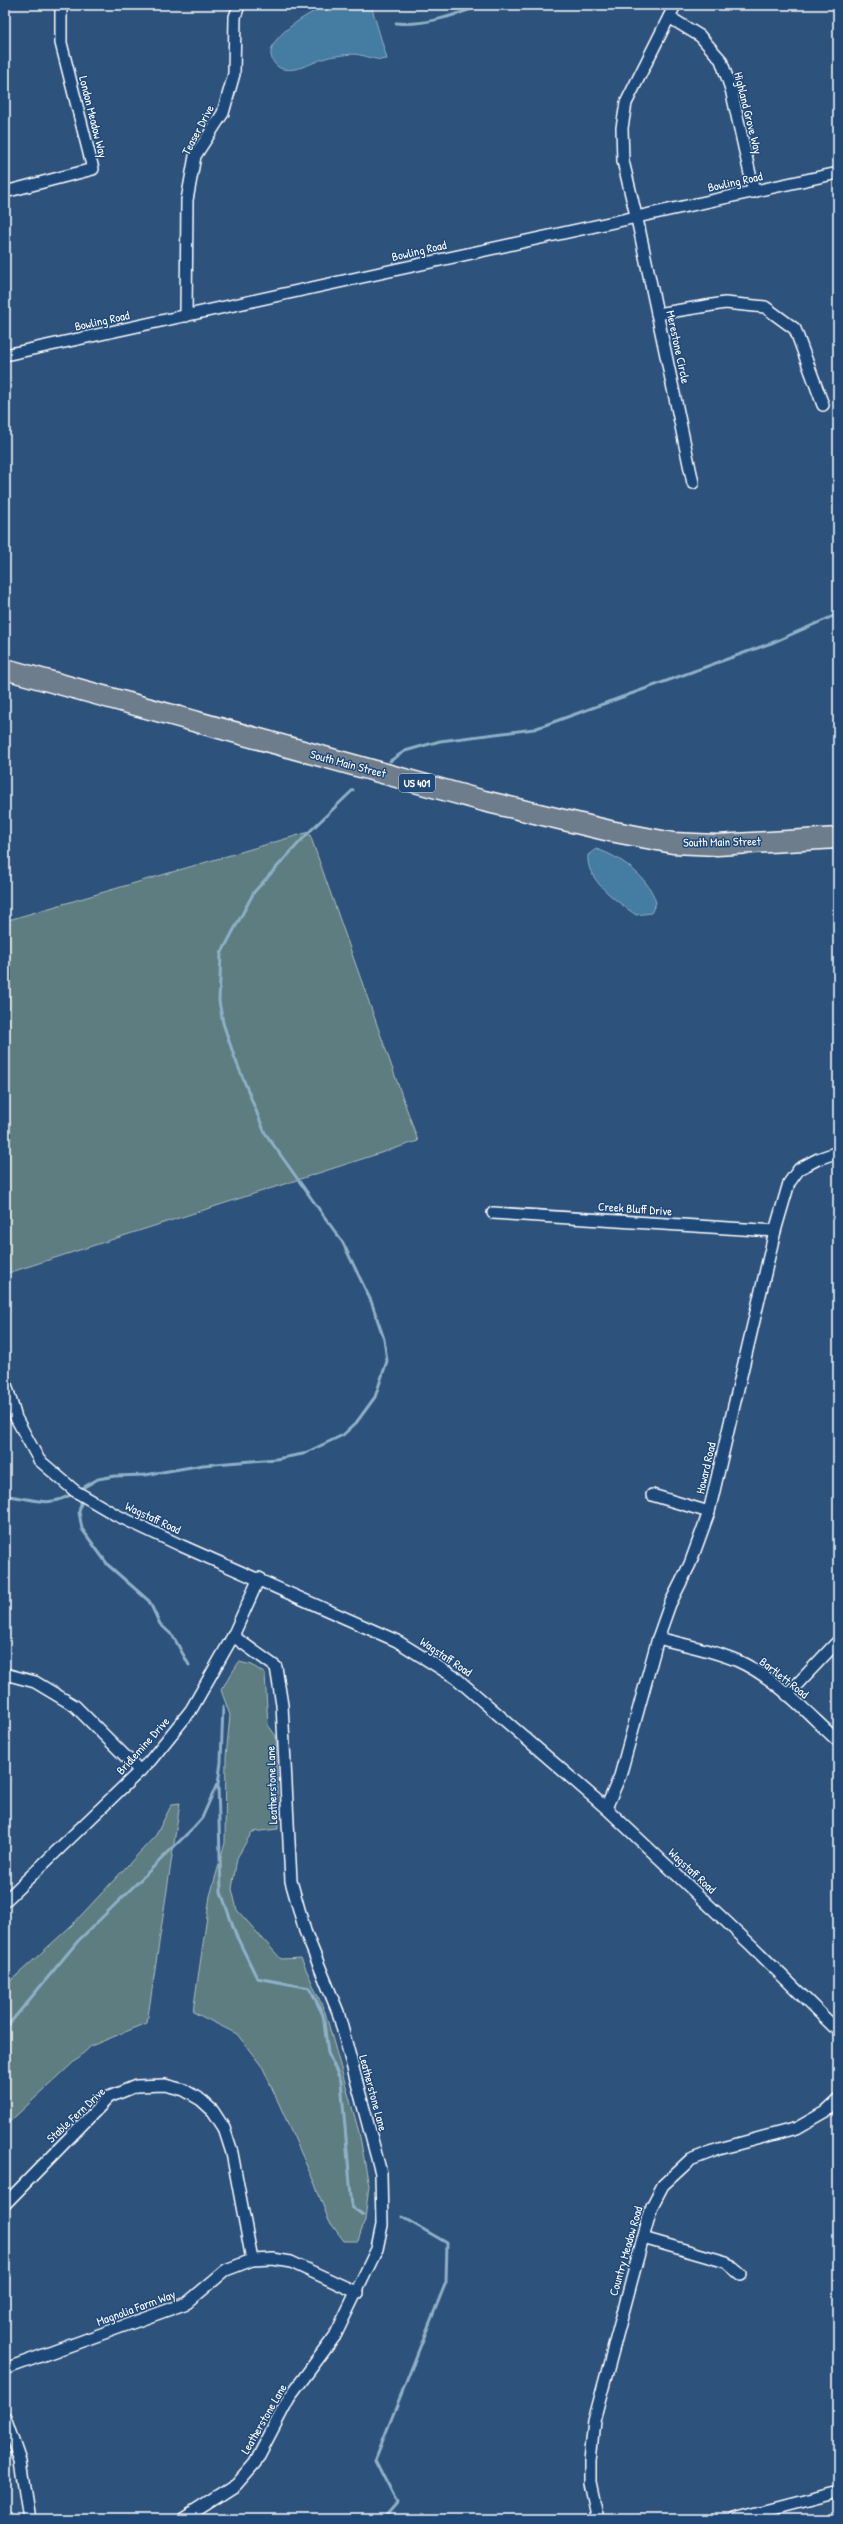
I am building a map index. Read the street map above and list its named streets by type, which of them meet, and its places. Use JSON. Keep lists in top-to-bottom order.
{
  "streets": {
    "highway": ["South Main Street", "US 401"],
    "street": [
      "Highland Grove Way",
      "London Meadow Way",
      "Teaser Drive",
      "Bowling Road",
      "Merestone Circle",
      "Creek Bluff Drive",
      "Howard Road",
      "Wagstaff Road",
      "Bartlett Road",
      "Bridlemine Drive",
      "Leatherstone Lane",
      "Stable Fern Drive",
      "Country Meadow Road",
      "Magnolia Farm Way"
    ]
  },
  "crossings": [
    ["Highland Grove Way", "Bowling Road"],
    ["Highland Grove Way", "Merestone Circle"],
    ["Teaser Drive", "Bowling Road"],
    ["Bowling Road", "Merestone Circle"],
    ["Creek Bluff Drive", "Howard Road"],
    ["Howard Road", "Wagstaff Road"],
    ["Howard Road", "Bartlett Road"],
    ["Wagstaff Road", "Bridlemine Drive"],
    ["Bridlemine Drive", "Leatherstone Lane"],
    ["Leatherstone Lane", "Magnolia Farm Way"],
    ["Stable Fern Drive", "Magnolia Farm Way"]
  ]
}
